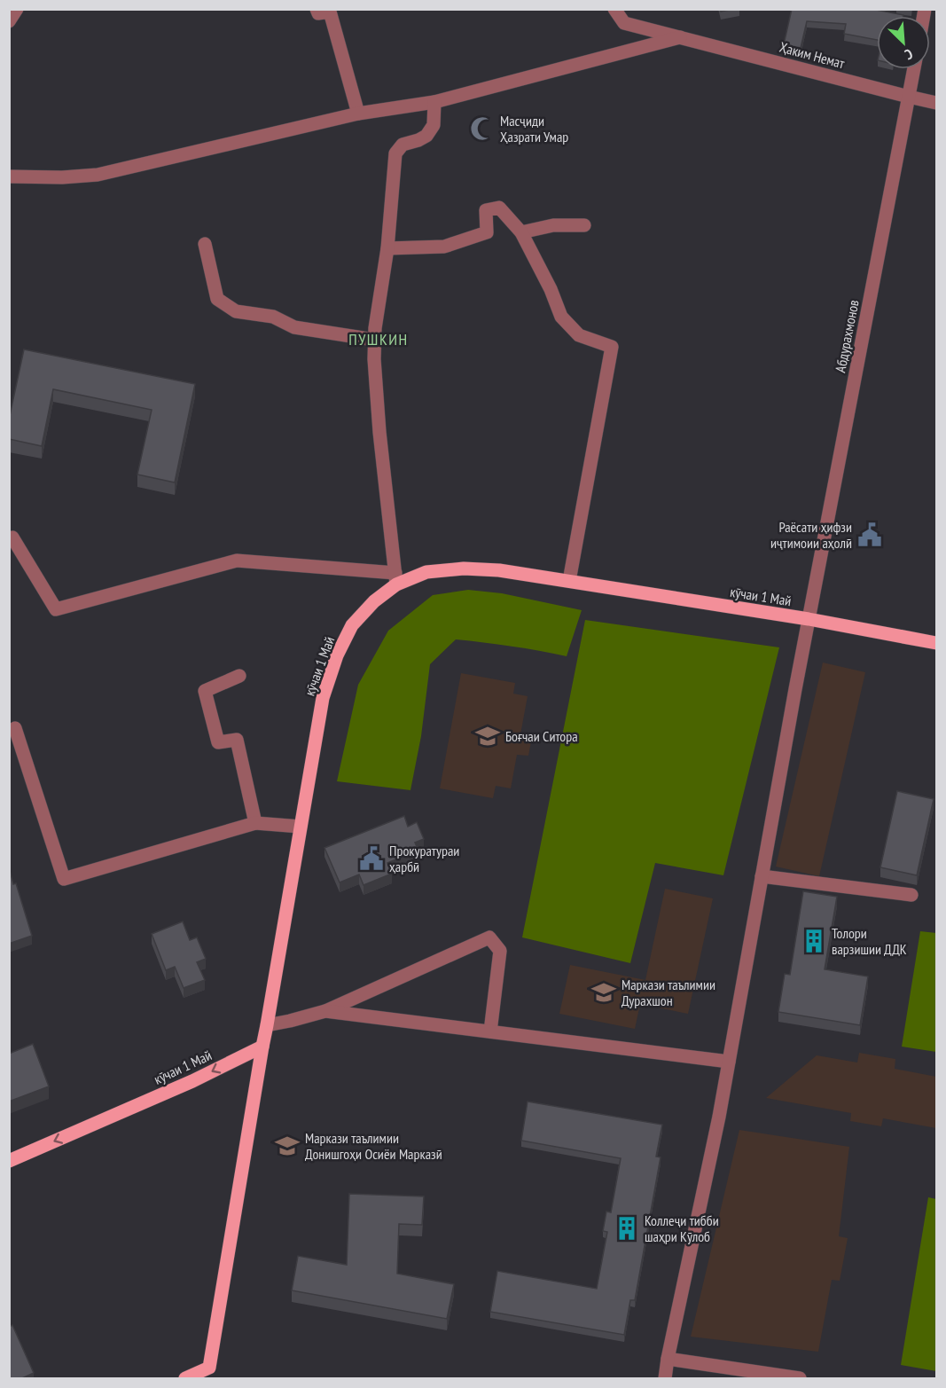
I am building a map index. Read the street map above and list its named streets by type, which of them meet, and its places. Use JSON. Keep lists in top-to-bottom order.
{
  "streets": {
    "main road": ["кӯчаи 1 Май"],
    "street": ["Ҳаким Немат", "Абдурахмонов"]
  },
  "crossings": [
    ["Ҳаким Немат", "Абдурахмонов"],
    ["Абдурахмонов", "кӯчаи 1 Май"]
  ],
  "districts": ["ПУШКИН"],
  "places": {
    "mosque": ["Масҷиди Ҳазрати Умар"],
    "public building": ["Раёсати ҳифзи иҷтимоии аҳолӣ", "Прокуратураи ҳарбӣ"],
    "school or university": ["Боғчаи Ситора", "Маркази таълимии Дурахшон", "Маркази таълимии Донишгоҳи Осиёи Марказӣ"],
    "building": ["Толори варзишии ДДК", "Коллеҷи тибби шаҳри Кӯлоб"]
  },
  "north": "bottom right"
}
